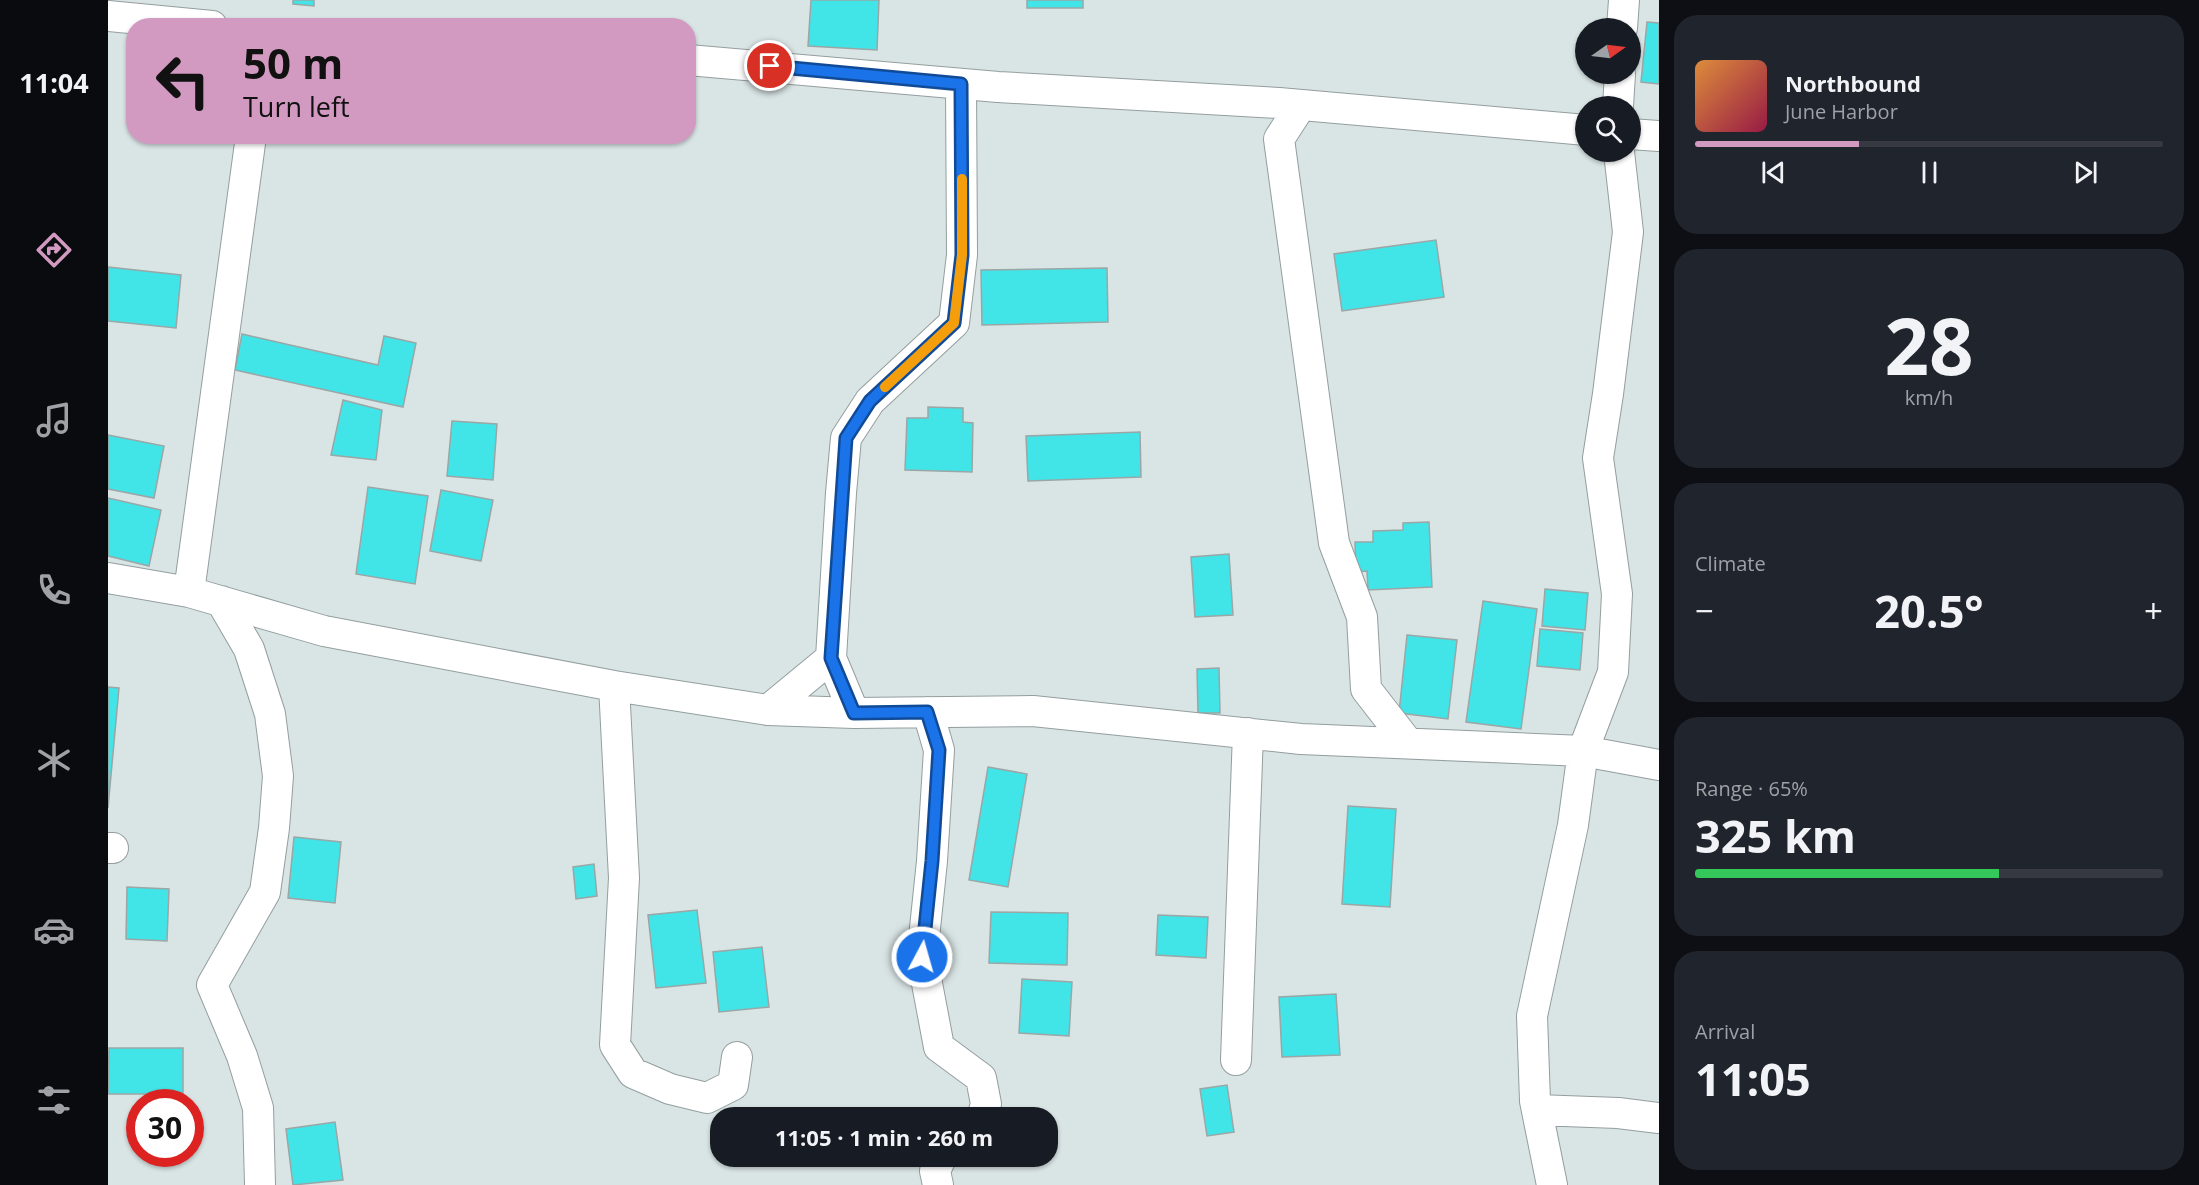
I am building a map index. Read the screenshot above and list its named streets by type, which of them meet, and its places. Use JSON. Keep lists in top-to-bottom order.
{
  "north": "right",
  "page": {
    "tabs": "11:04",
    "turn": ["50 m", "Turn left"],
    "song": ["Northbound", "June Harbor"],
    "tile": [
      ["28", "km/h"],
      "Climate",
      ["Range · 65%", "325 km"],
      ["Arrival", "11:05"]
    ],
    "heat": ["−", "20.5°", "+"],
    "limit": "30",
    "trip": "11:05 · 1 min · 260 m"
  }
}
